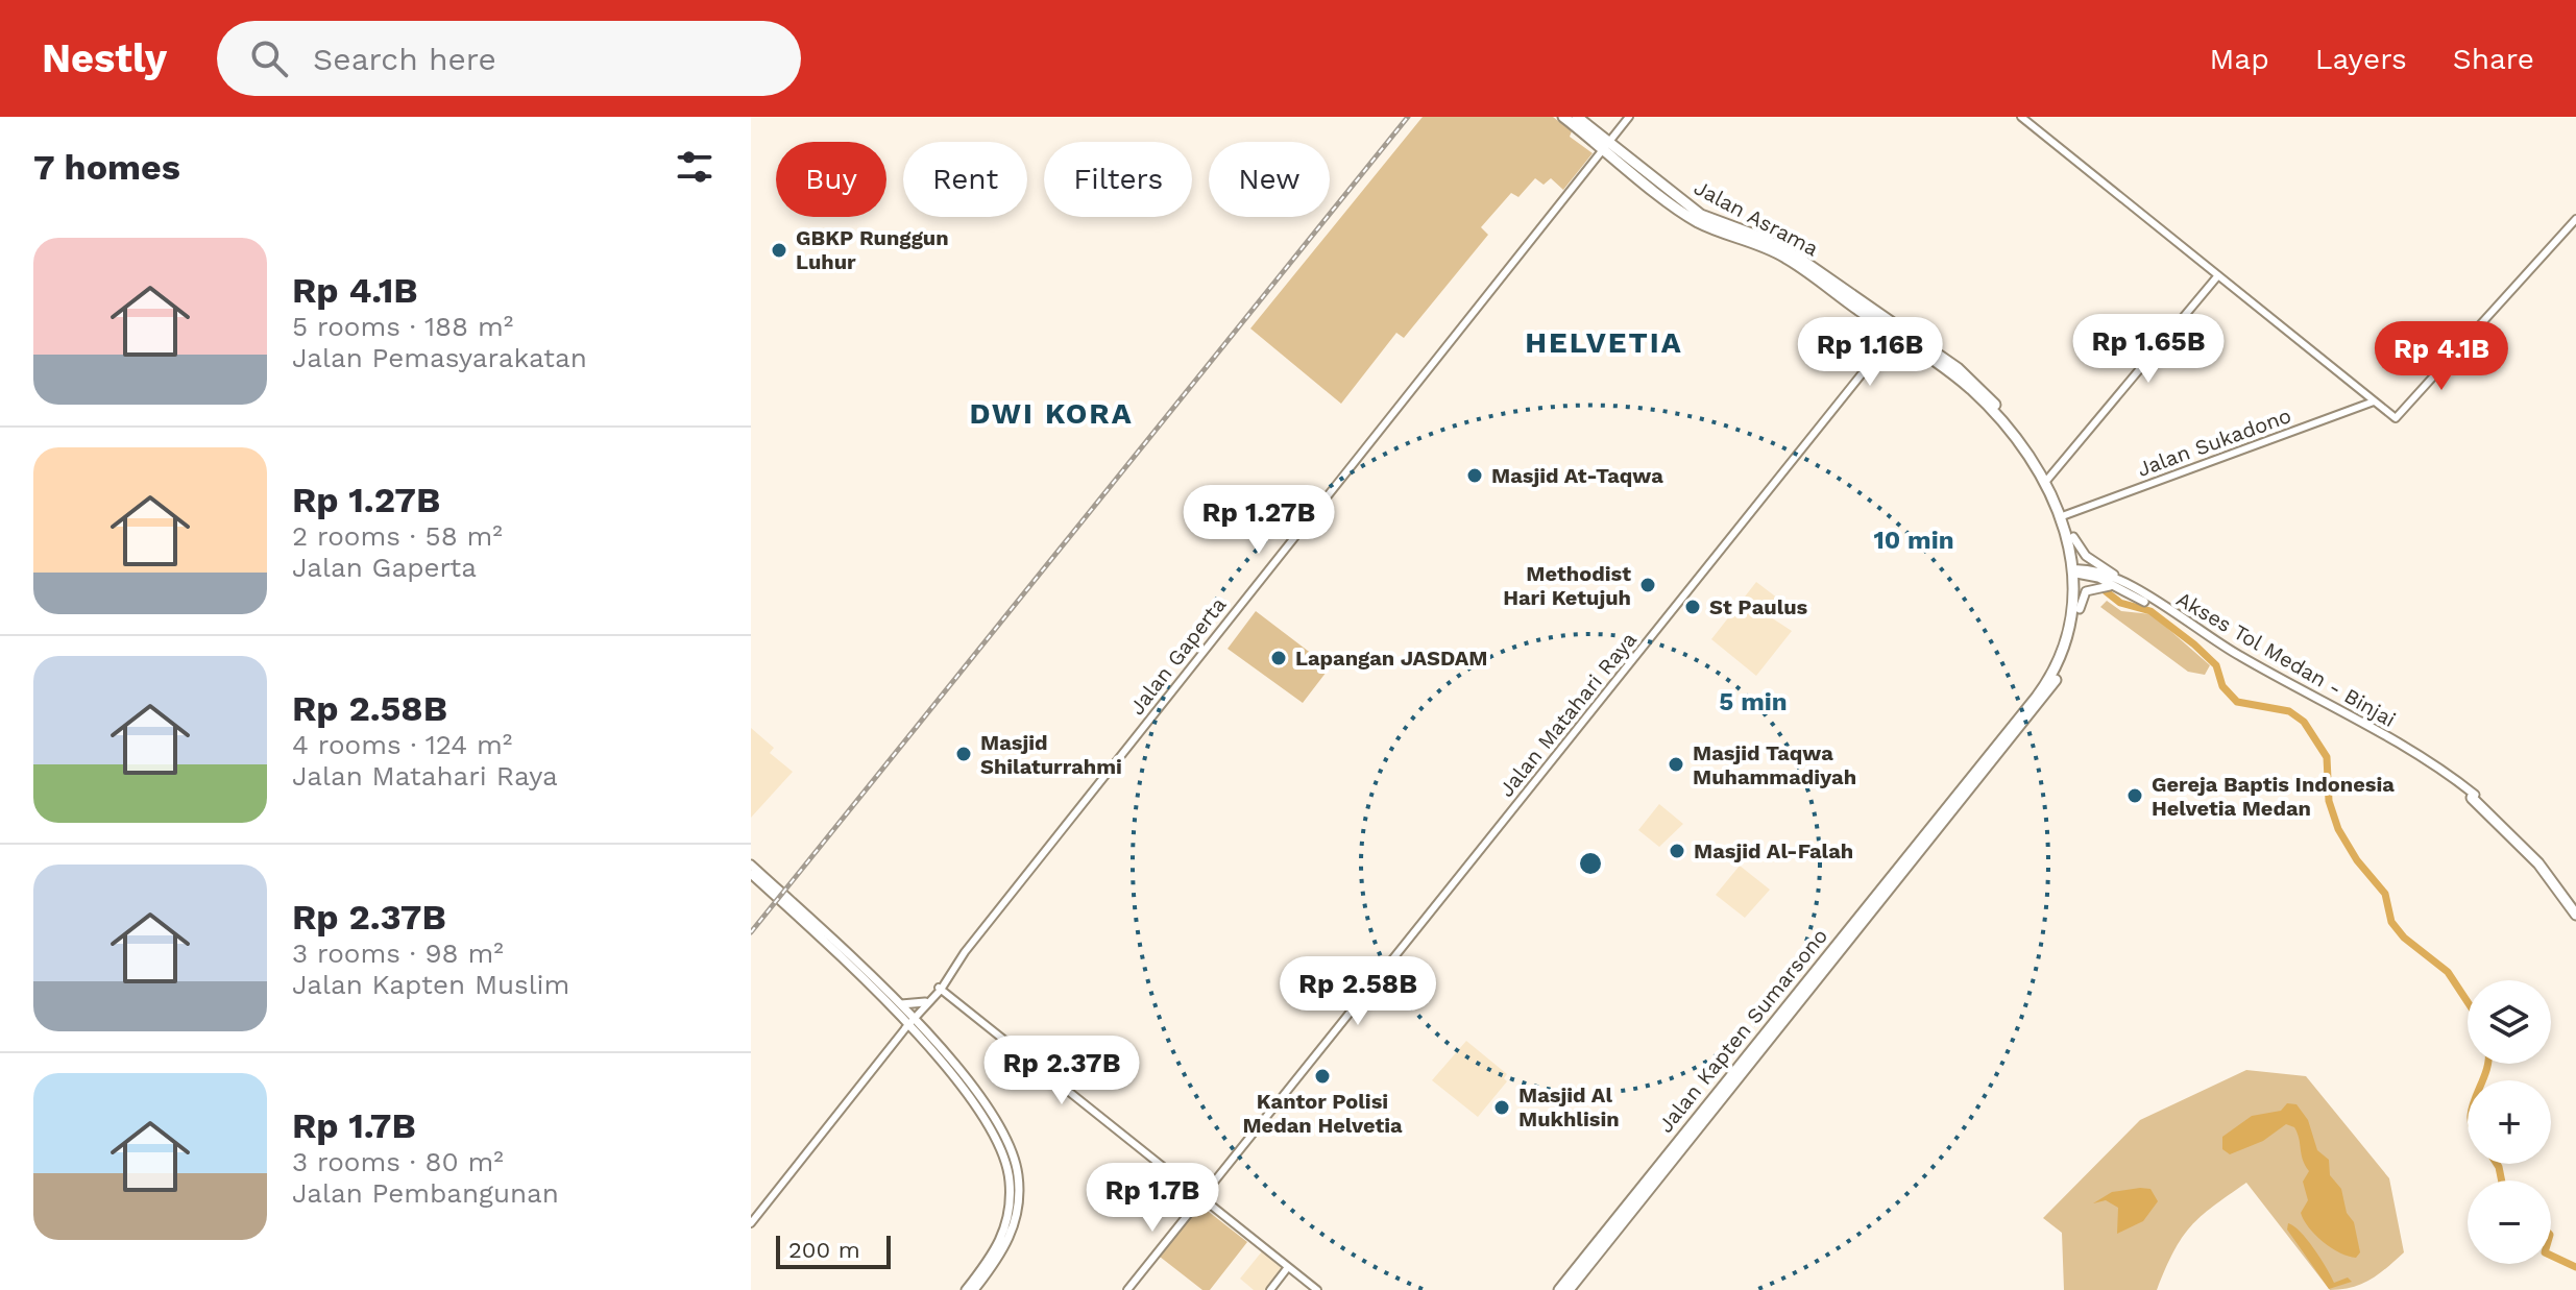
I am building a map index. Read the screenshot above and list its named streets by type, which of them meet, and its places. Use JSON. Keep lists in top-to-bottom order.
{
  "streets": {
    "highway": ["Jalan Asrama", "Jalan Kapten Sumarsono"],
    "main road": ["Akses Tol Medan - Binjai"],
    "street": ["Jalan Sukadono", "Jalan Gaperta", "Jalan Matahari Raya"]
  },
  "crossings": [
    ["Jalan Asrama", "Jalan Sukadono"],
    ["Jalan Asrama", "Jalan Gaperta"],
    ["Jalan Asrama", "Akses Tol Medan - Binjai"],
    ["Jalan Asrama", "Jalan Matahari Raya"],
    ["Jalan Asrama", "Jalan Kapten Sumarsono"]
  ],
  "districts": ["HELVETIA", "DWI KORA"],
  "places": [
    "GBKP Runggun Luhur",
    "Masjid At-Taqwa",
    "Methodist Hari Ketujuh",
    "St Paulus",
    "Lapangan JASDAM",
    "Masjid Shilaturrahmi",
    "Masjid Taqwa Muhammadiyah",
    "Gereja Baptis Indonesia Helvetia Medan",
    "Masjid Al-Falah",
    "Kantor Polisi Medan Helvetia",
    "Masjid Al Mukhlisin"
  ],
  "scale_bar": "200 m",
  "page": {
    "header": "Nestly",
    "search": "Search here",
    "nav": ["Map", "Layers", "Share"],
    "heading": "7 homes",
    "chip": [
      "Buy",
      "Rent",
      "Filters",
      "New"
    ],
    "list": [
      {
        "name": "Rp 4.1B",
        "note": "5 rooms · 188 m² · Jalan Pemasyarakatan"
      },
      {
        "name": "Rp 1.27B",
        "note": "2 rooms · 58 m² · Jalan Gaperta"
      },
      {
        "name": "Rp 2.58B",
        "note": "4 rooms · 124 m² · Jalan Matahari Raya"
      },
      {
        "name": "Rp 2.37B",
        "note": "3 rooms · 98 m² · Jalan Kapten Muslim"
      },
      {
        "name": "Rp 1.7B",
        "note": "3 rooms · 80 m² · Jalan Pembangunan"
      }
    ],
    "price": [
      "Rp 1.65B",
      "Rp 1.16B",
      "Rp 4.1B",
      "Rp 1.27B",
      "Rp 2.58B",
      "Rp 2.37B",
      "Rp 1.7B"
    ],
    "map_buttons": ["+", "−"],
    "scale": "200 m"
  },
  "rings": ["10 min", "5 min"]
}
